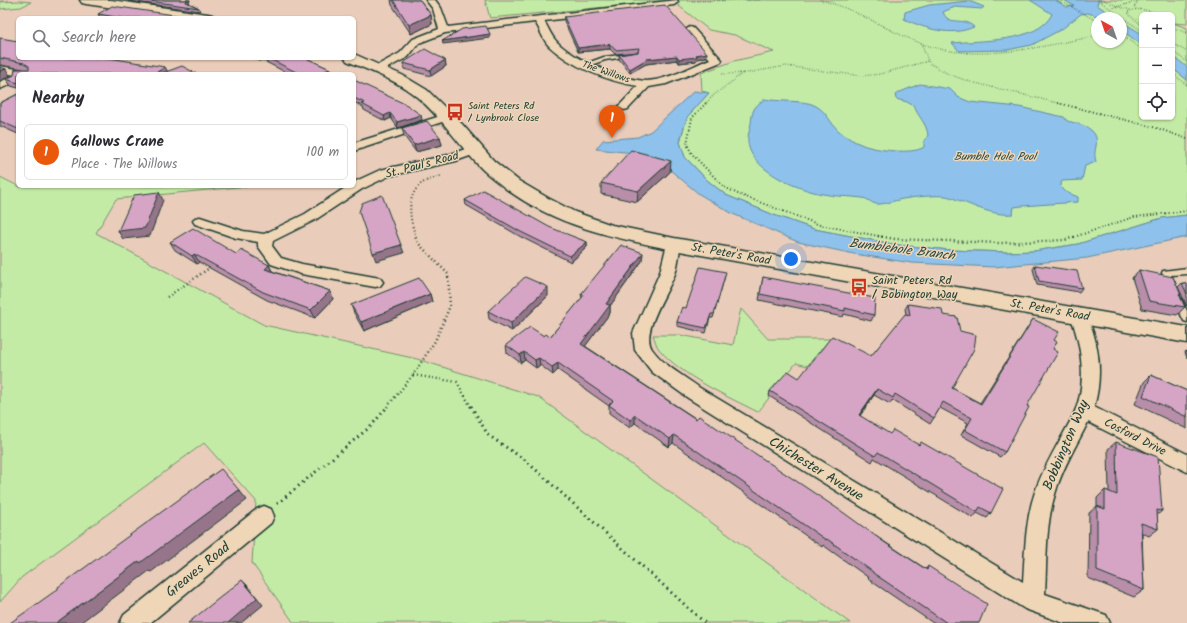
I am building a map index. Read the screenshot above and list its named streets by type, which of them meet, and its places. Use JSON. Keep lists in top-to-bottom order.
{
  "streets": {
    "street": [
      "The Willows",
      "St. Paul's Road",
      "St. Peter's Road",
      "Cosford Drive",
      "Bobbington Way",
      "Chichester Avenue",
      "Greaves Road"
    ]
  },
  "crossings": [
    ["St. Paul's Road", "St. Peter's Road"],
    ["St. Peter's Road", "Bobbington Way"],
    ["St. Peter's Road", "Chichester Avenue"],
    ["Cosford Drive", "Bobbington Way"],
    ["Bobbington Way", "Chichester Avenue"]
  ],
  "water": ["Bumble Hole Pool", "Bumblehole Branch"],
  "places": {
    "bus stop": ["Saint Peters Rd / Lynbrook Close", "Saint Peters Rd / Bobington Way"]
  },
  "north": "top left",
  "page": {
    "map_buttons": ["+", "−"],
    "search": "Search here",
    "heading": "Nearby",
    "pins": "1",
    "list": [
      {
        "mark": "1",
        "name": "Gallows Crane",
        "note": "Place · The Willows",
        "value": "100 m"
      }
    ]
  }
}
